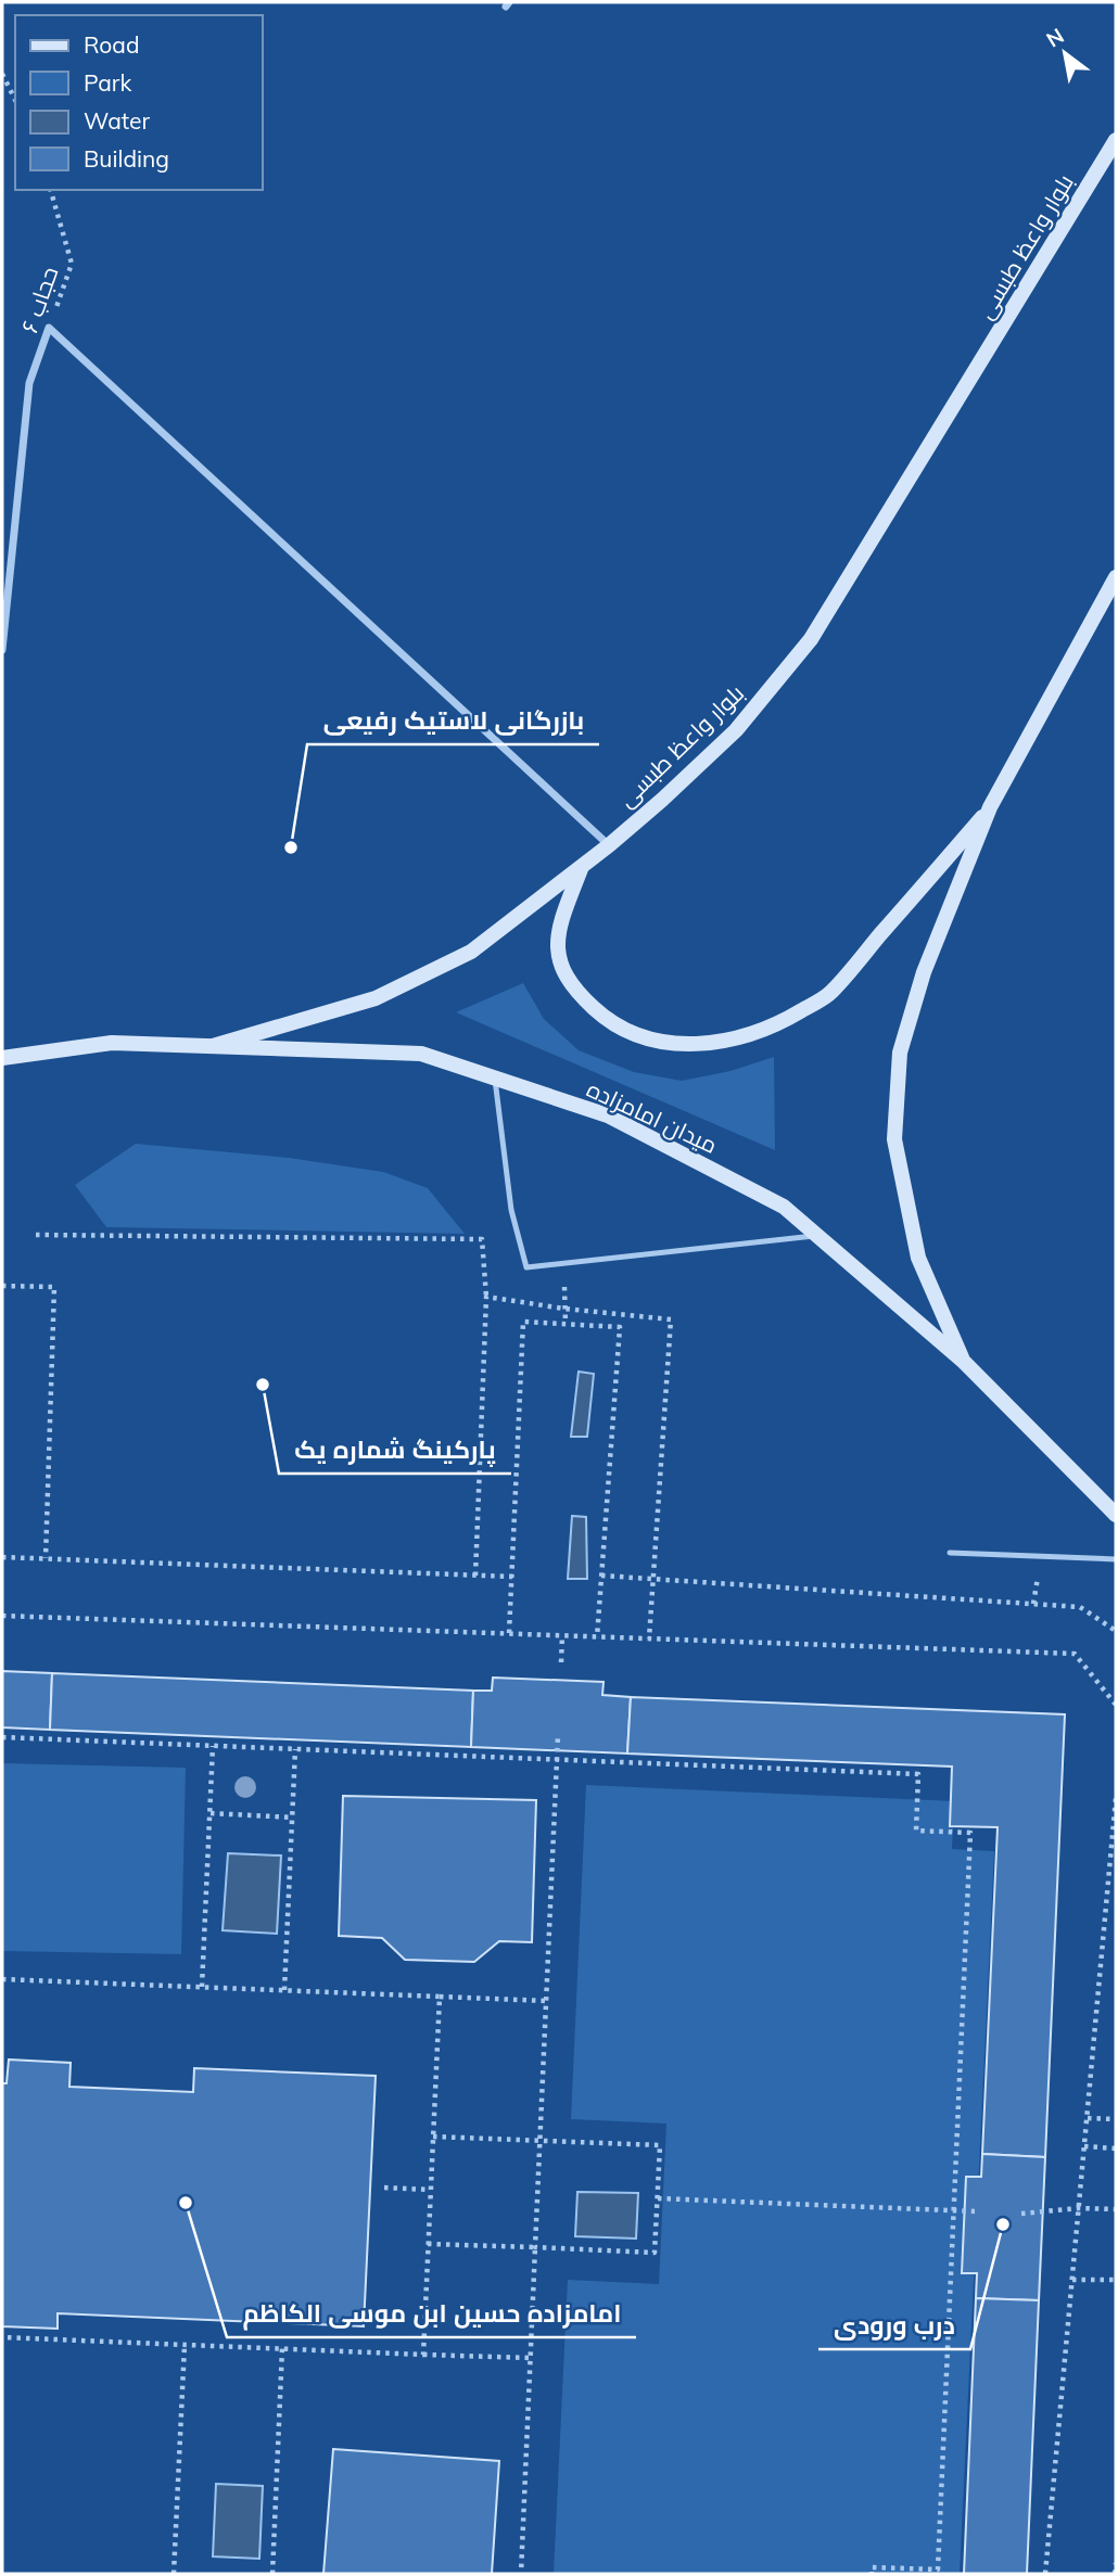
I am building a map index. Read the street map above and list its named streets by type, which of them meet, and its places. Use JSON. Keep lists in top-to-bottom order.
{
  "streets": {
    "main road": ["بلوار واعظ طبسی", "میدان امامزاده"],
    "street": ["حجاب ۶"]
  },
  "crossings": [
    ["بلوار واعظ طبسی", "میدان امامزاده"]
  ],
  "places": [
    "بازرگانی لاستیک رفیعی",
    "پارکینگ شماره یک",
    "امامزاده حسین ابن موسی الکاظم",
    "درب ورودی"
  ],
  "legend": [
    "Road",
    "Park",
    "Water",
    "Building"
  ],
  "north": "top left"
}
